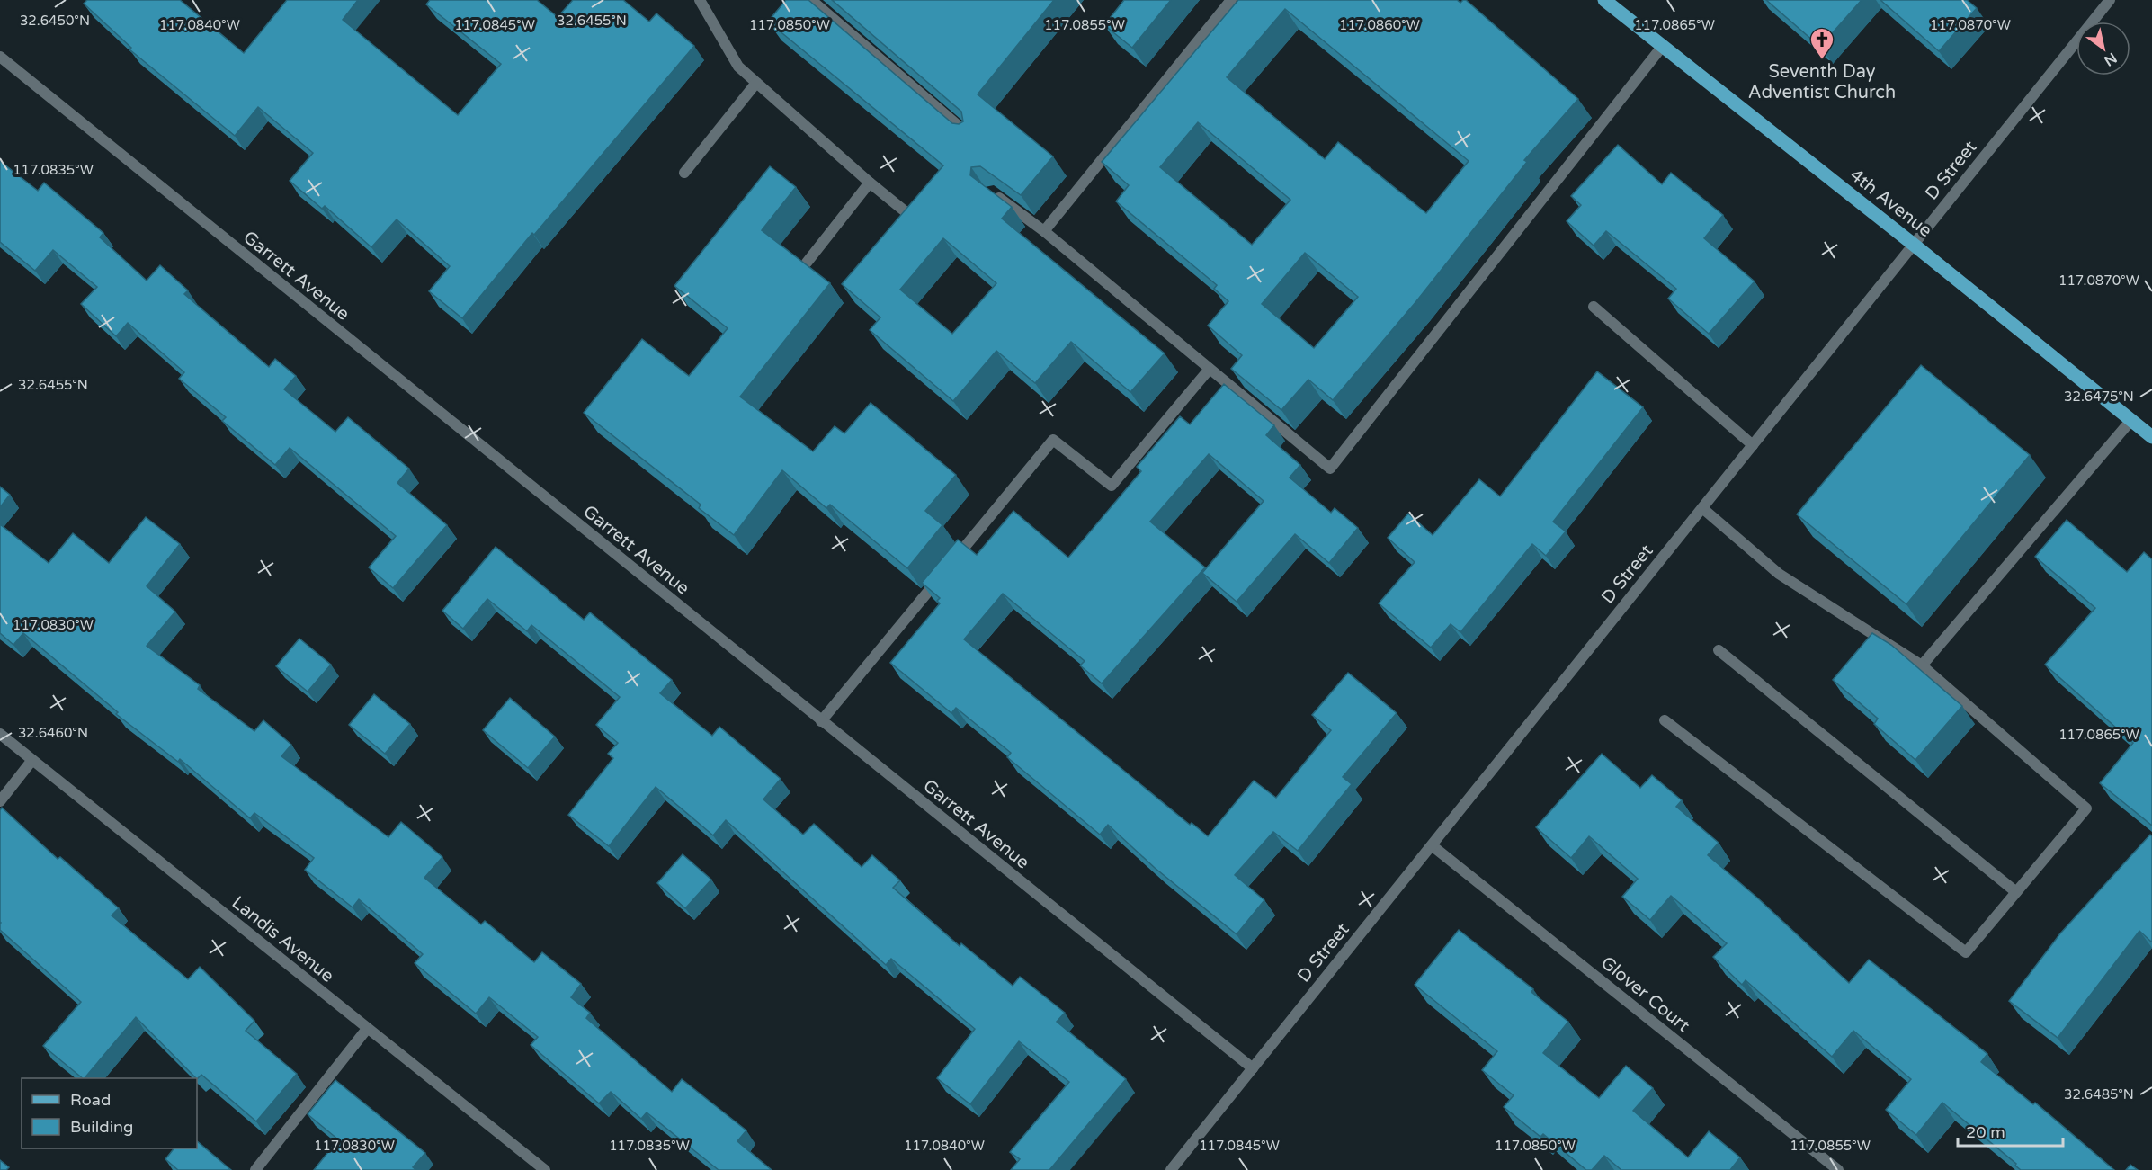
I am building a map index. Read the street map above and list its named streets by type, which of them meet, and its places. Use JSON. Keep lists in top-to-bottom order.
{
  "streets": {
    "main road": ["4th Avenue"],
    "street": [
      "D Street",
      "Garrett Avenue",
      "Landis Avenue",
      "Glover Court"
    ]
  },
  "crossings": [
    ["D Street", "4th Avenue"],
    ["D Street", "Garrett Avenue"],
    ["D Street", "Glover Court"]
  ],
  "places": {
    "church": ["Seventh Day Adventist Church"]
  },
  "legend": ["Road", "Building"],
  "scale_bar": "20 m",
  "north": "bottom right",
  "coordinates": [
    "32.6450°N",
    "32.6455°N",
    "117.0840°W",
    "117.0850°W",
    "117.0855°W",
    "117.0860°W",
    "117.0865°W",
    "117.0870°W",
    "117.0845°W",
    "117.0835°W",
    "32.6475°N",
    "117.0830°W",
    "32.6460°N",
    "32.6485°N"
  ]
}
